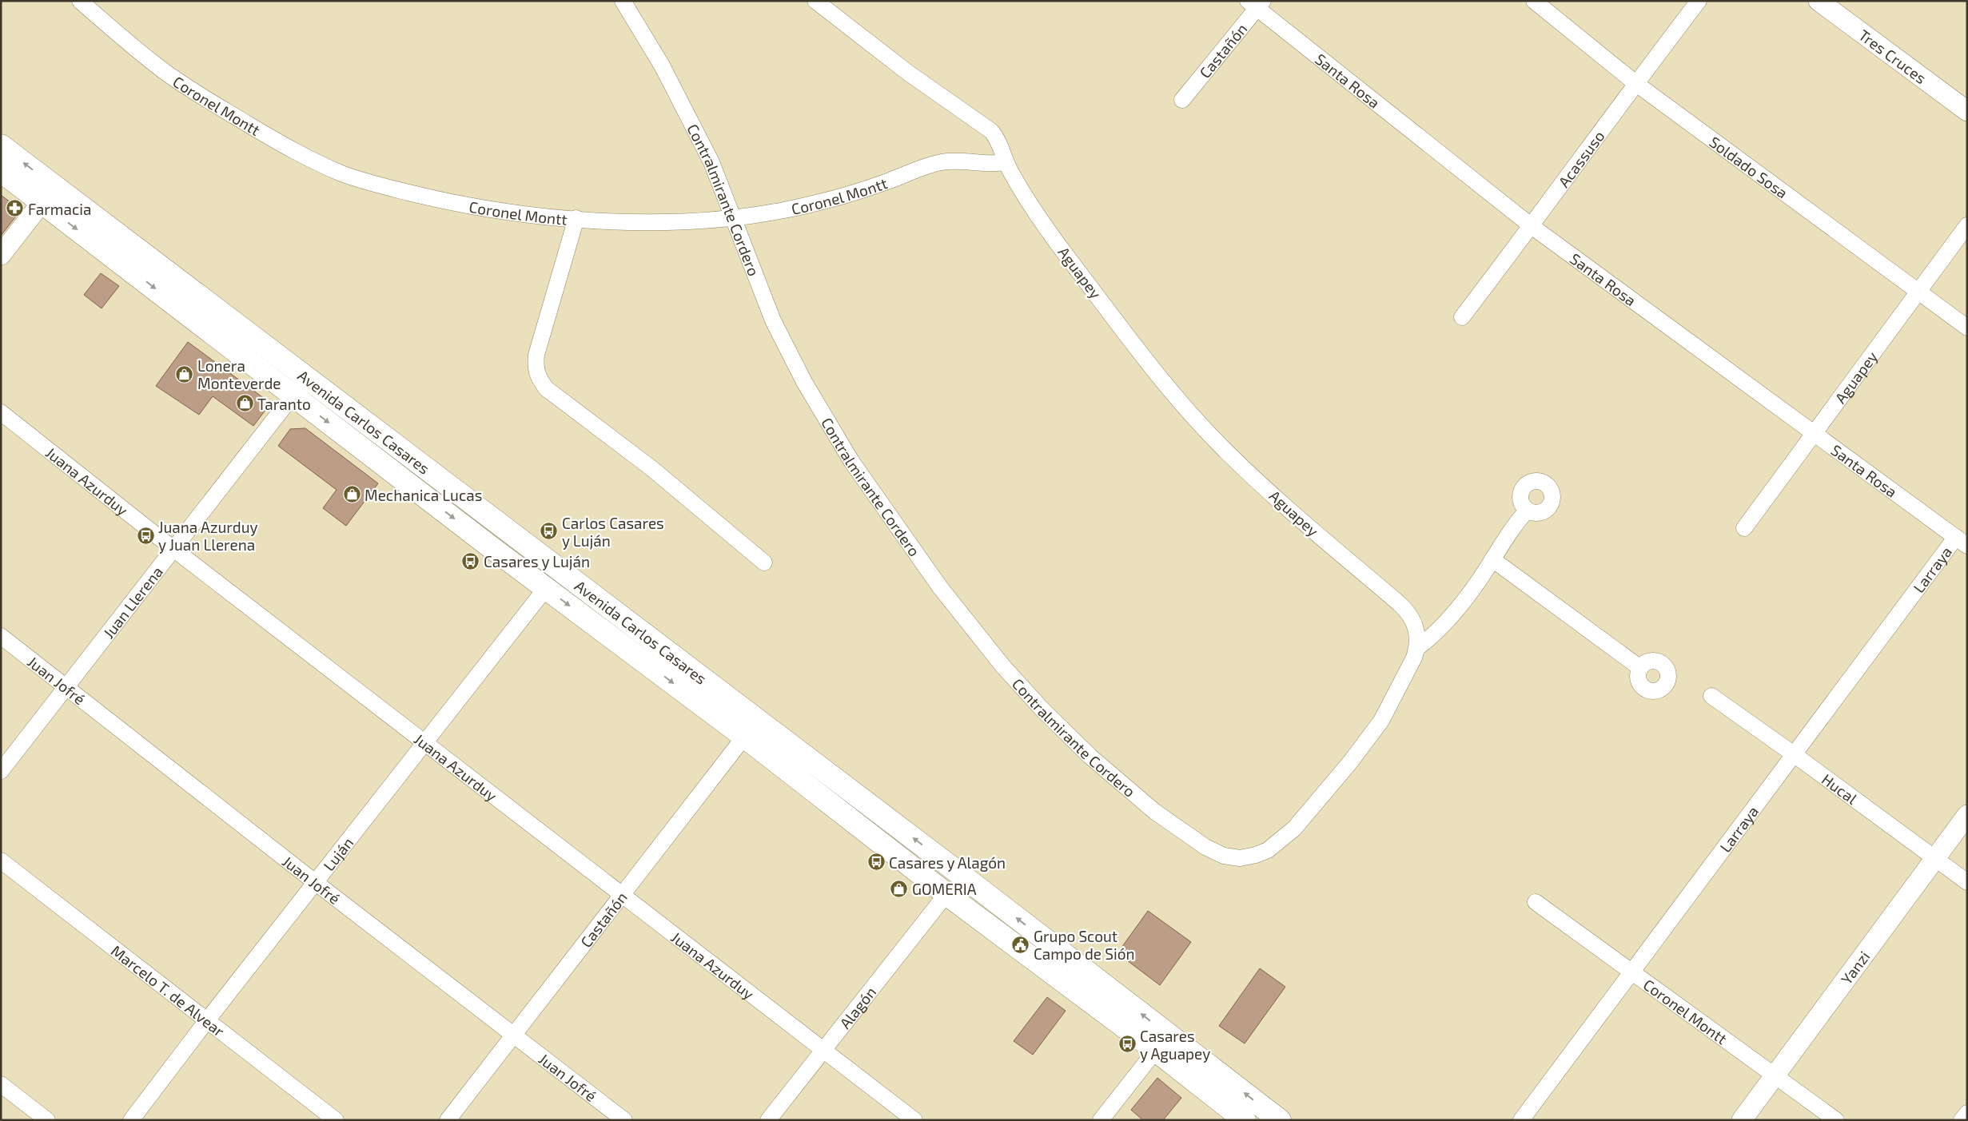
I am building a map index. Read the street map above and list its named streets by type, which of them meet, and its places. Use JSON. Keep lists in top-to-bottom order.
{
  "streets": {
    "main road": ["Avenida Carlos Casares"],
    "street": [
      "Castañón",
      "Tres Cruces",
      "Santa Rosa",
      "Coronel Montt",
      "Acassuso",
      "Soldado Sosa",
      "Contralmirante Cordero",
      "Aguapey",
      "Juana Azurduy",
      "Larraya",
      "Juan Llerena",
      "Juan Jofré",
      "Hucal",
      "Luján",
      "Yanzi",
      "Marcelo T. de Alvear",
      "Alagón"
    ]
  },
  "crossings": [
    ["Castañón", "Santa Rosa"],
    ["Castañón", "Avenida Carlos Casares"],
    ["Castañón", "Juana Azurduy"],
    ["Castañón", "Juan Jofré"],
    ["Santa Rosa", "Acassuso"],
    ["Santa Rosa", "Aguapey"],
    ["Santa Rosa", "Larraya"],
    ["Coronel Montt", "Contralmirante Cordero"],
    ["Coronel Montt", "Aguapey"],
    ["Coronel Montt", "Larraya"],
    ["Coronel Montt", "Yanzi"],
    ["Acassuso", "Soldado Sosa"],
    ["Soldado Sosa", "Aguapey"],
    ["Contralmirante Cordero", "Aguapey"],
    ["Avenida Carlos Casares", "Juan Llerena"],
    ["Avenida Carlos Casares", "Luján"],
    ["Avenida Carlos Casares", "Alagón"],
    ["Juana Azurduy", "Juan Llerena"],
    ["Juana Azurduy", "Luján"],
    ["Juana Azurduy", "Alagón"],
    ["Larraya", "Hucal"],
    ["Juan Llerena", "Juan Jofré"],
    ["Juan Jofré", "Luján"],
    ["Hucal", "Yanzi"],
    ["Luján", "Marcelo T. de Alvear"]
  ],
  "places": {
    "pharmacy": ["Farmacia"],
    "shop": [
      "Lonera Monteverde",
      "Taranto",
      "Mechanica Lucas",
      "GOMERIA"
    ],
    "bus stop": [
      "Carlos Casares y Luján",
      "Juana Azurduy y Juan Llerena",
      "Casares y Luján",
      "Casares y Alagón",
      "Casares y Aguapey"
    ],
    "public building": ["Grupo Scout Campo de Sión"]
  }
}
